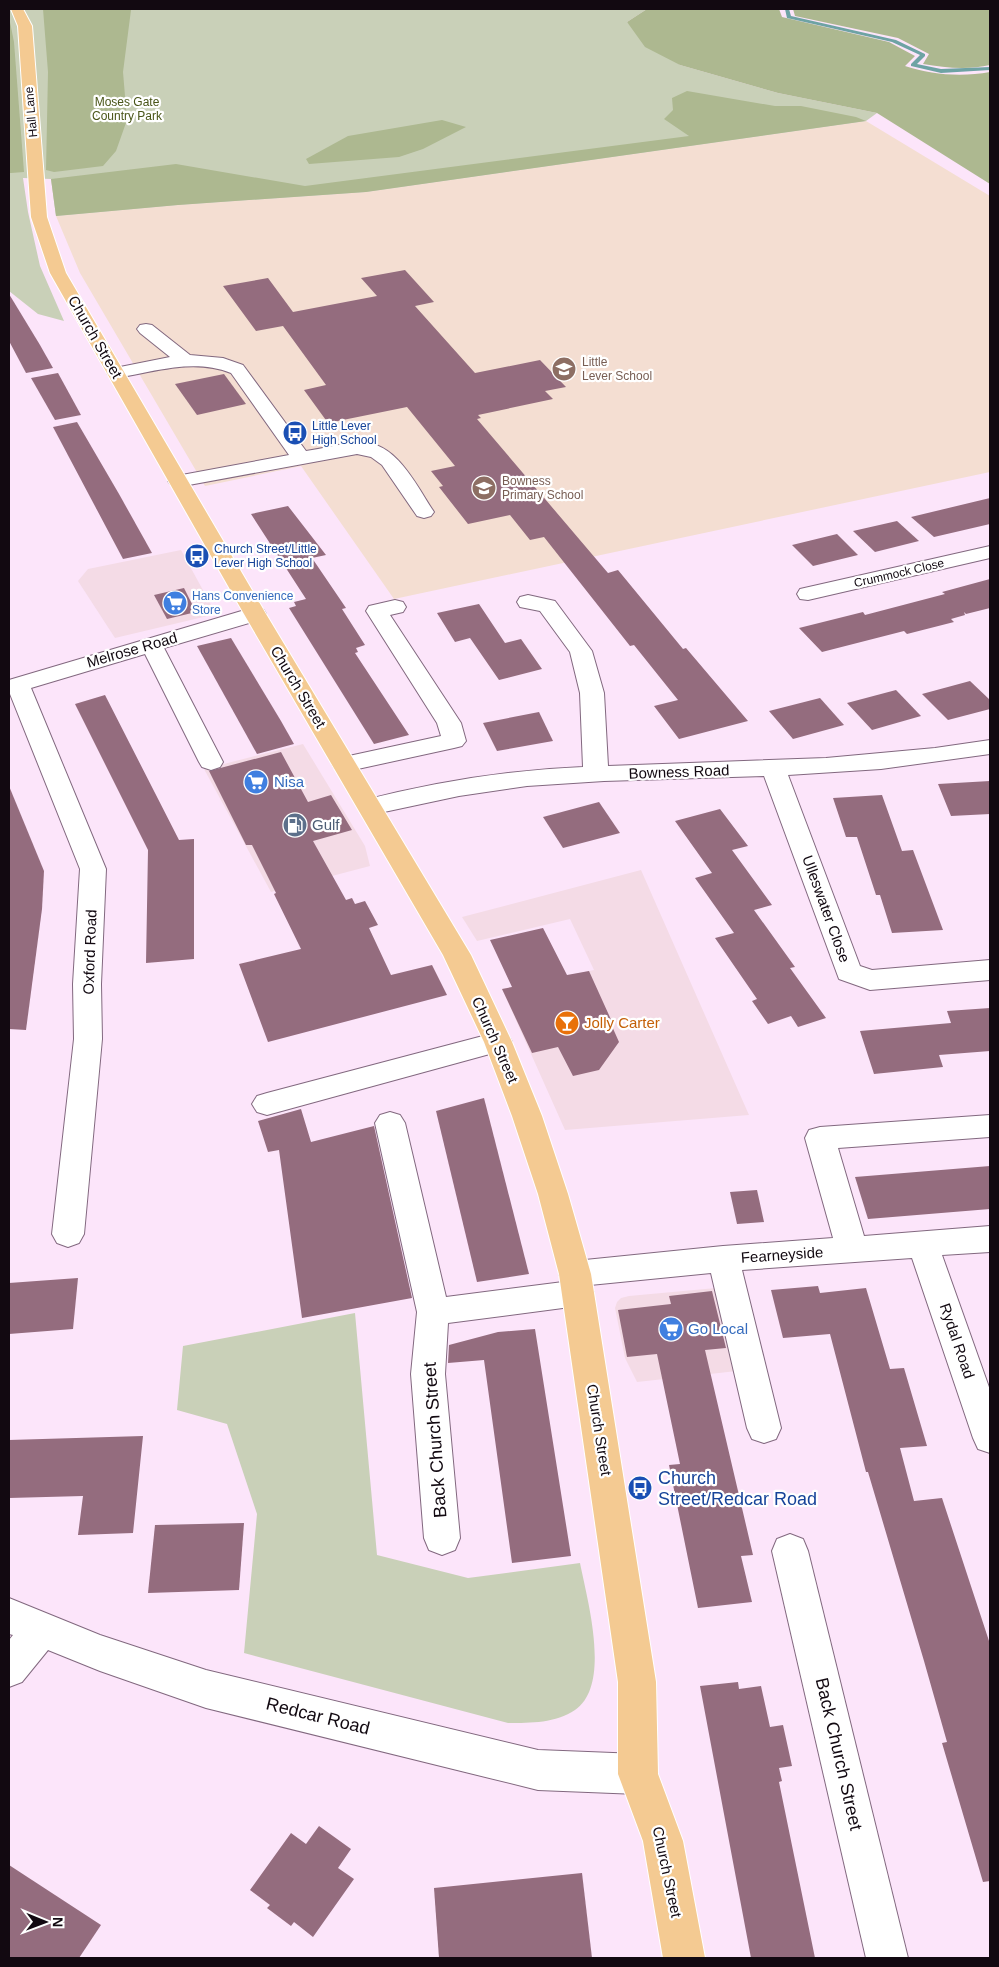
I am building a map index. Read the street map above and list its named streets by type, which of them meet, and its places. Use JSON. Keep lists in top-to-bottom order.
{
  "streets": {
    "main road": ["Hall Lane", "Church Street"],
    "street": [
      "Crummock Close",
      "Melrose Road",
      "Bowness Road",
      "Ulleswater Close",
      "Oxford Road",
      "Fearneyside",
      "Rydal Road",
      "Back Church Street",
      "Redcar Road"
    ]
  },
  "crossings": [
    ["Hall Lane", "Church Street"],
    ["Church Street", "Melrose Road"],
    ["Church Street", "Bowness Road"],
    ["Church Street", "Fearneyside"],
    ["Church Street", "Redcar Road"],
    ["Melrose Road", "Oxford Road"],
    ["Bowness Road", "Ulleswater Close"],
    ["Fearneyside", "Rydal Road"]
  ],
  "parks": ["Moses Gate Country Park"],
  "places": {
    "school or university": ["Little Lever School", "Bowness Primary School"],
    "bus stop": ["Little Lever High School", "Church Street/Little Lever High School", "Church Street/Redcar Road"],
    "supermarket": ["Hans Convenience Store", "Nisa", "Go Local"],
    "fuel station": ["Gulf"],
    "bar": ["Jolly Carter"]
  },
  "north": "right"
}
